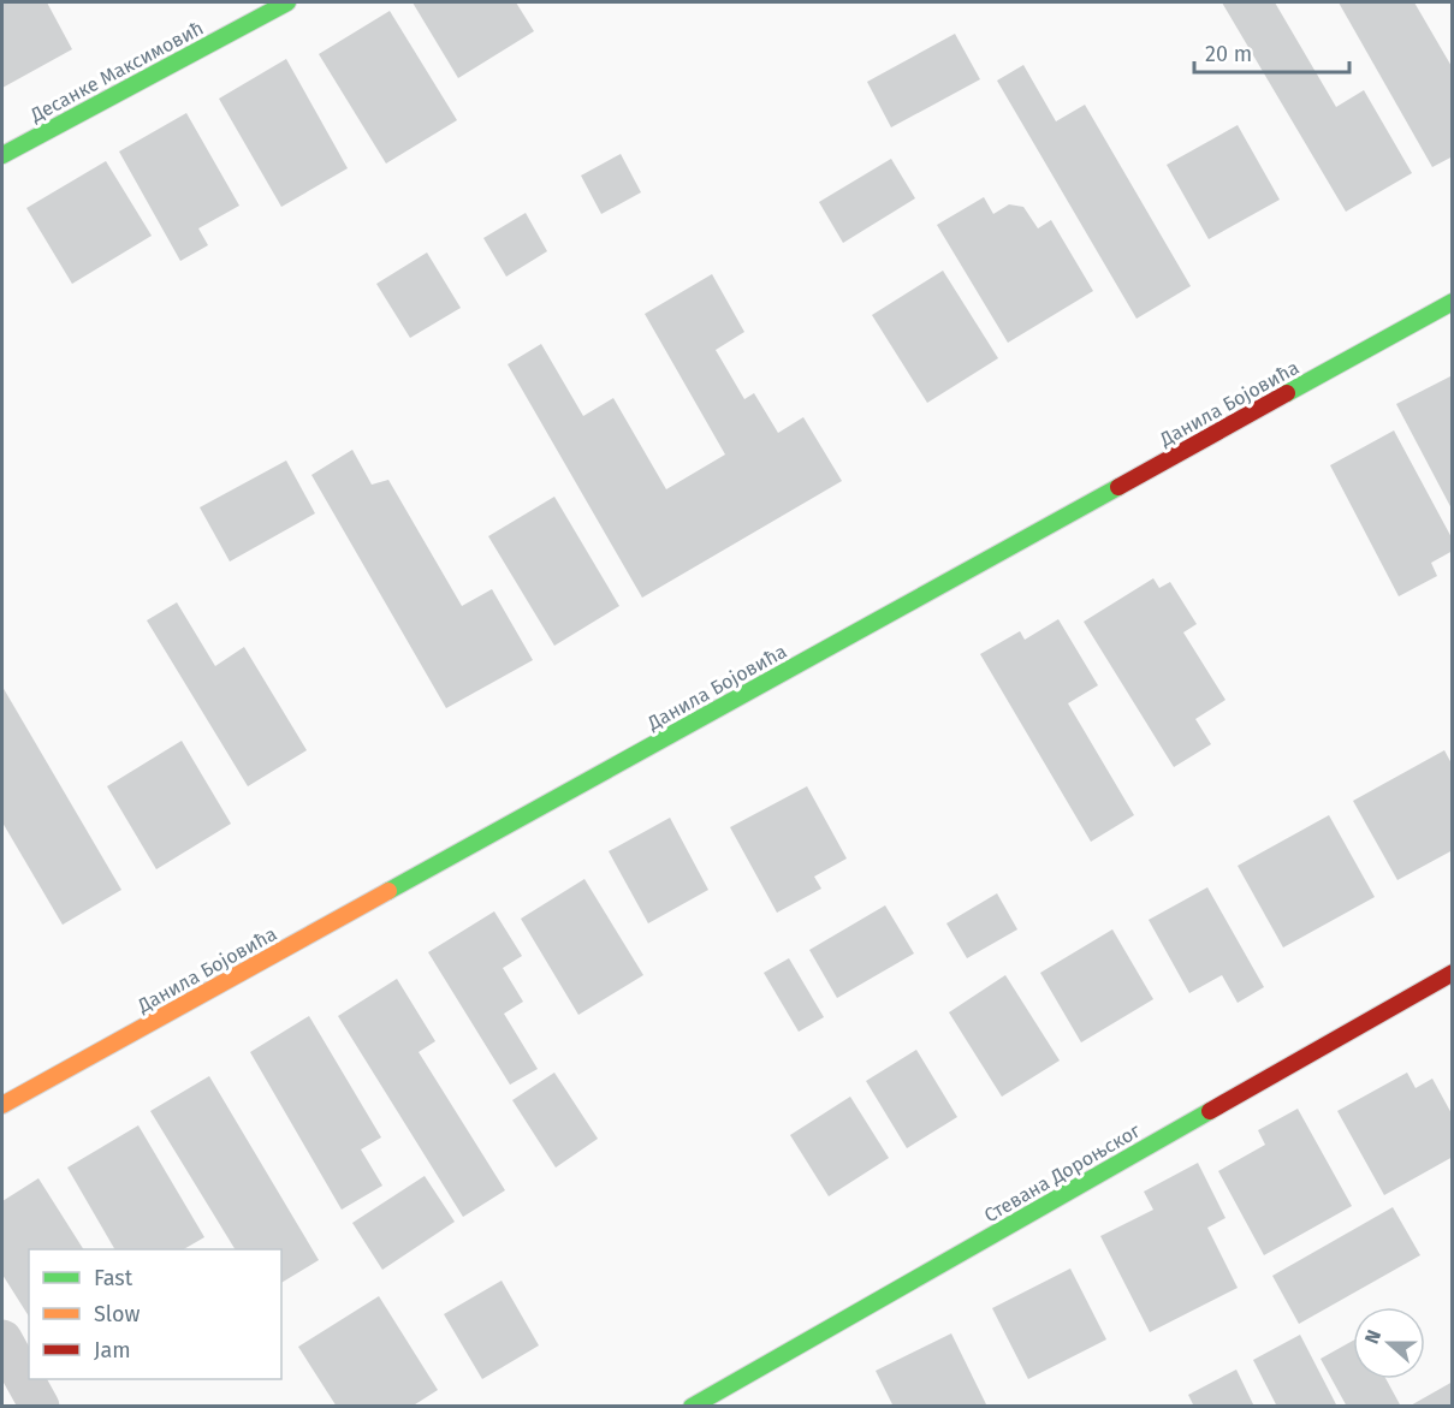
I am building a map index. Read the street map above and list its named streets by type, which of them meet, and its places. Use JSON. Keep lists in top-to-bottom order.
{
  "streets": {
    "main road": ["Десанке Максимовић", "Данила Бојовића", "Стевана Дороњског"]
  },
  "legend": ["Fast", "Slow", "Jam"],
  "scale_bar": "20 m",
  "north": "left"
}
